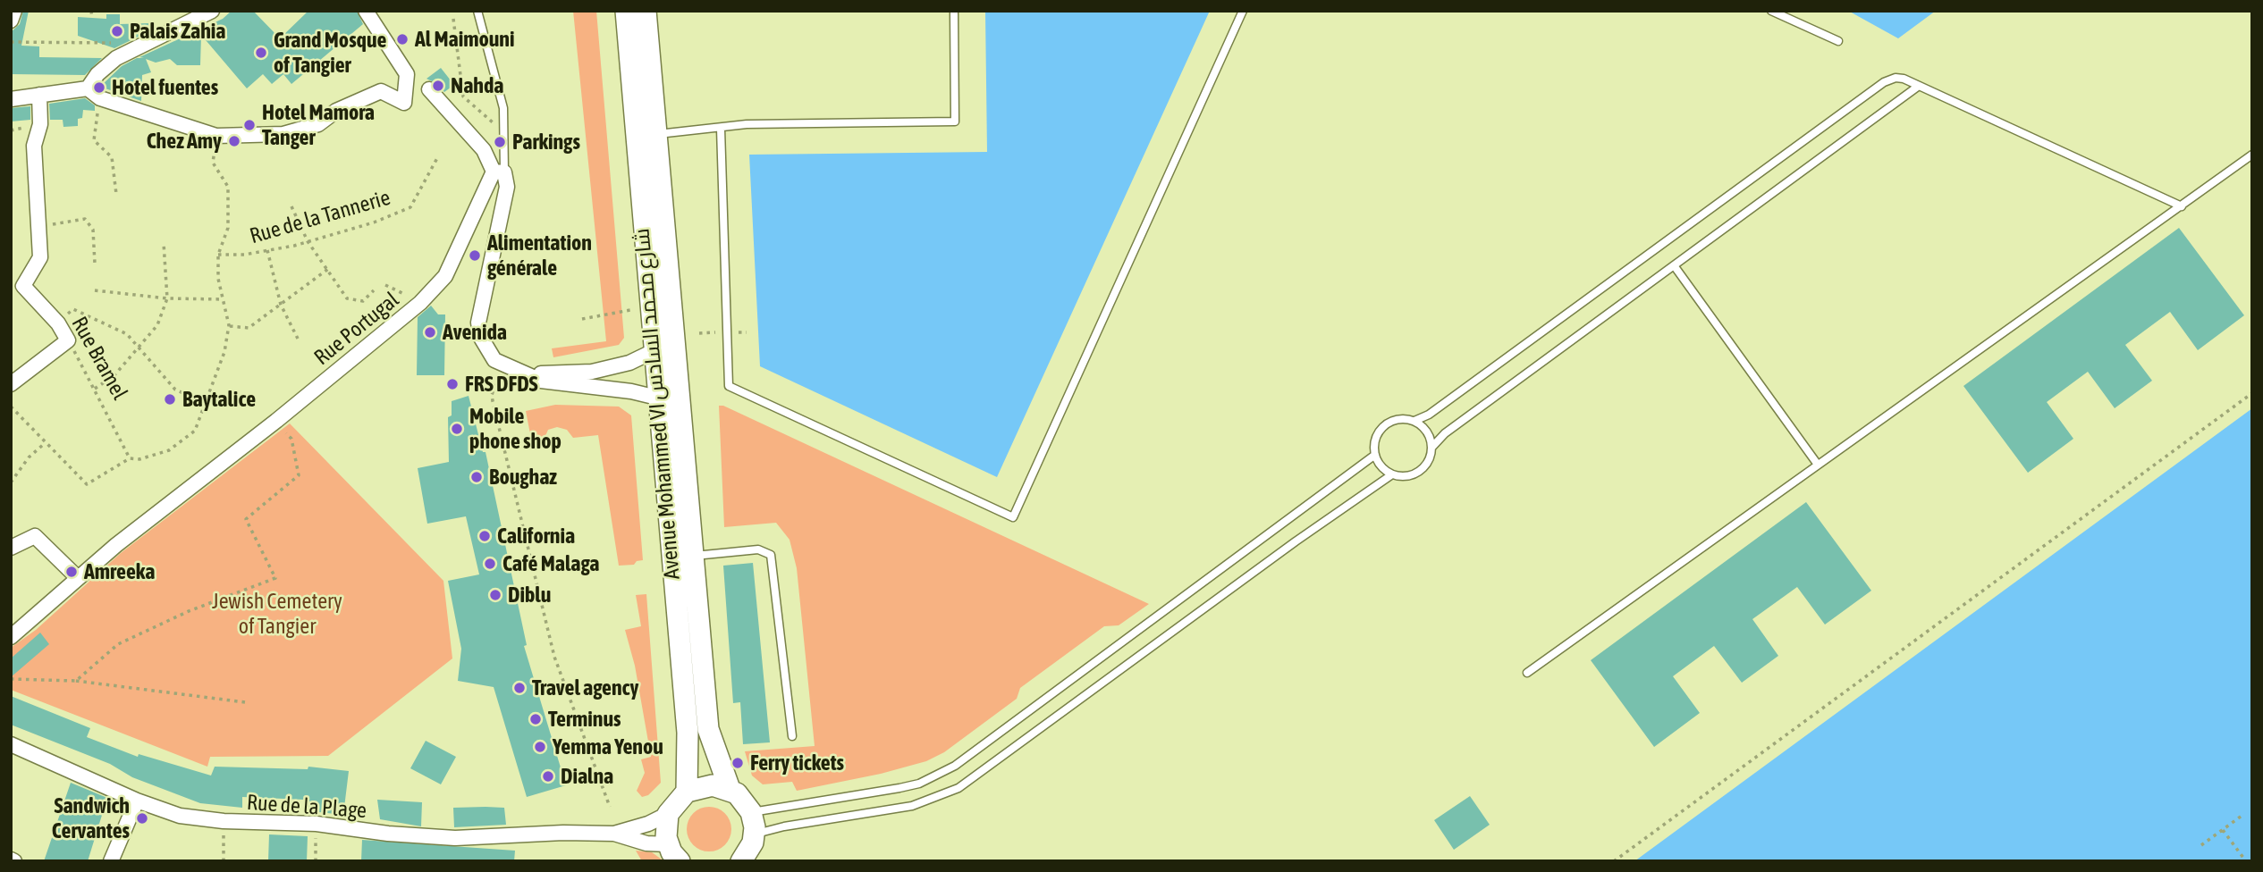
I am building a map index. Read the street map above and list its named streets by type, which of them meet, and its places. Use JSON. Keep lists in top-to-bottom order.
{
  "streets": {
    "main road": ["Avenue Mohammed VI شارع محمد السادس"],
    "street": ["Rue Portugal", "Rue Bramel", "Rue de la Plage"],
    "path": ["Rue de la Tannerie"]
  },
  "parks": ["Jewish Cemetery of Tangier"],
  "places": [
    "Palais Zahia",
    "Al Maimouni",
    "Grand Mosque of Tangier",
    "Nahda",
    "Hotel fuentes",
    "Hotel Mamora Tanger",
    "Chez Amy",
    "Parkings",
    "Alimentation générale",
    "Avenida",
    "FRS DFDS",
    "Baytalice",
    "Mobile phone shop",
    "Boughaz",
    "California",
    "Café Malaga",
    "Amreeka",
    "Diblu",
    "Travel agency",
    "Terminus",
    "Yemma Yenou",
    "Ferry tickets",
    "Dialna",
    "Sandwich Cervantes"
  ]
}
